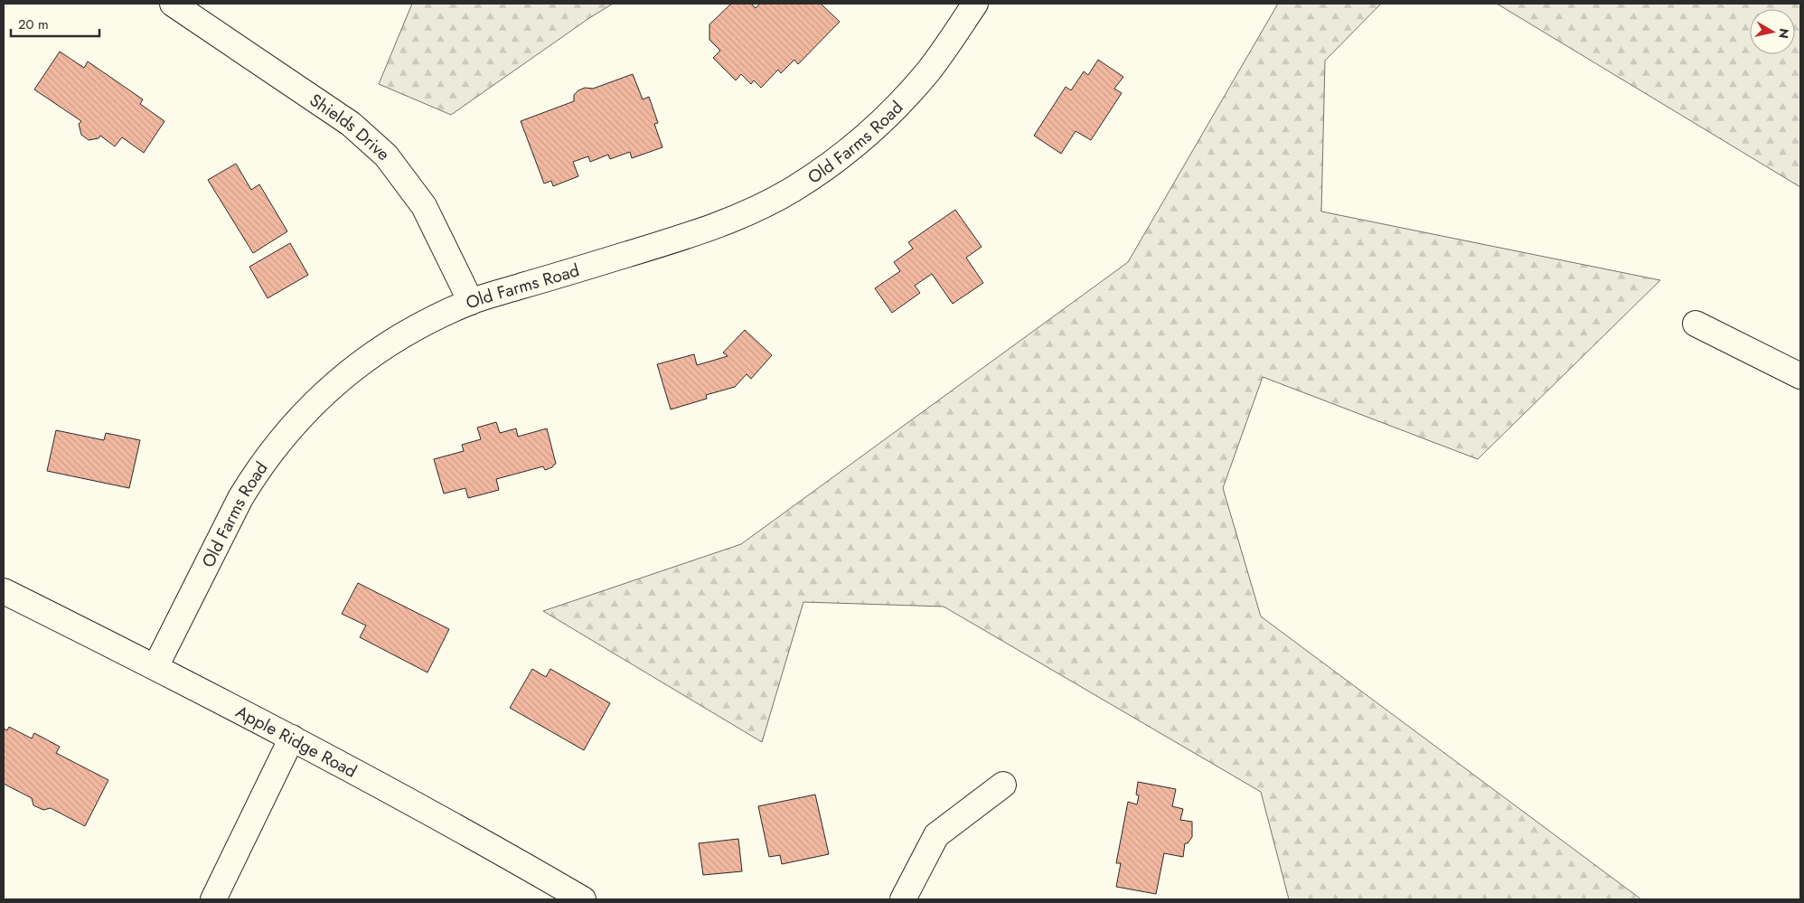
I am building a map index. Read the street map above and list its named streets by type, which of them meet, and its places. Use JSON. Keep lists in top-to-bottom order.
{
  "streets": {
    "street": ["Shields Drive", "Old Farms Road", "Apple Ridge Road"]
  },
  "crossings": [
    ["Shields Drive", "Old Farms Road"],
    ["Old Farms Road", "Apple Ridge Road"]
  ],
  "scale_bar": "20 m",
  "north": "right"
}
